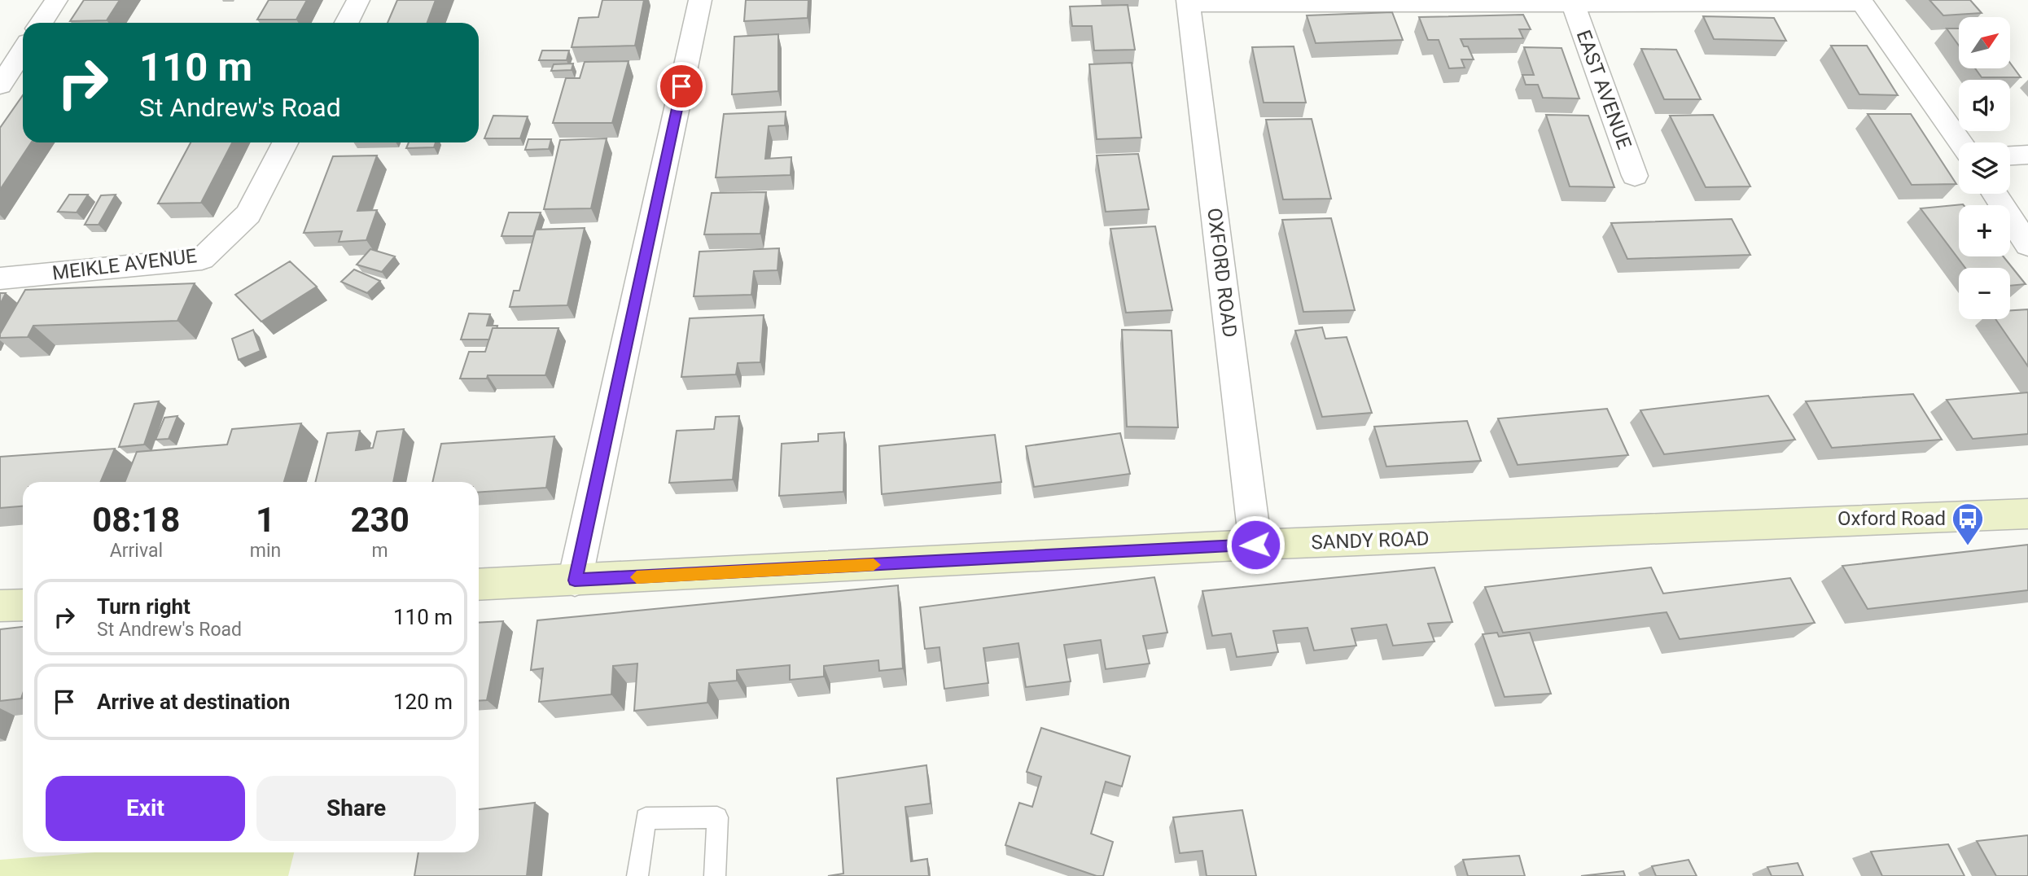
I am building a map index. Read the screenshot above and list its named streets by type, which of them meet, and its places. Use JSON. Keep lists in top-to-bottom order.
{
  "streets": {
    "main road": ["SANDY ROAD"],
    "street": ["EAST AVENUE", "MEIKLE AVENUE", "OXFORD ROAD"]
  },
  "crossings": [
    ["OXFORD ROAD", "SANDY ROAD"]
  ],
  "places": {
    "bus stop": ["Oxford Road"]
  },
  "north": "top right",
  "page": {
    "map_buttons": ["+", "−"],
    "turn": ["110 m", "St Andrew's Road"],
    "eta": [
      "08:18",
      "Arrival",
      "1",
      "min",
      "230",
      "m"
    ],
    "list": [
      {
        "name": "Turn right",
        "note": "St Andrew's Road",
        "value": "110 m"
      },
      {
        "name": "Arrive at destination",
        "value": "120 m"
      }
    ],
    "buttons": ["Exit", "Share"]
  }
}
